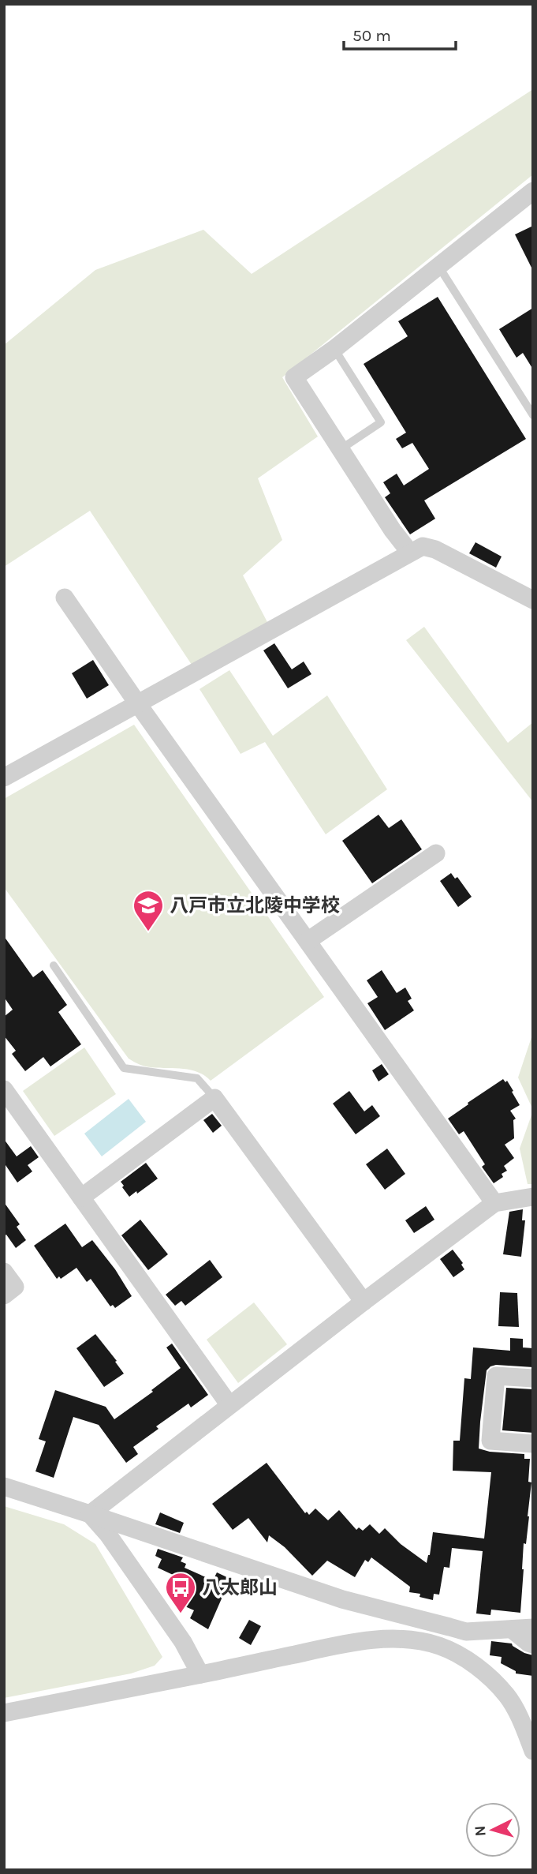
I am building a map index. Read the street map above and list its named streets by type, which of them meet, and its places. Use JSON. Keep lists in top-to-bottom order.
{
  "places": {
    "school or university": ["八戸市立北陵中学校"],
    "bus stop": ["八太郎山"]
  },
  "scale_bar": "50 m",
  "north": "left"
}
